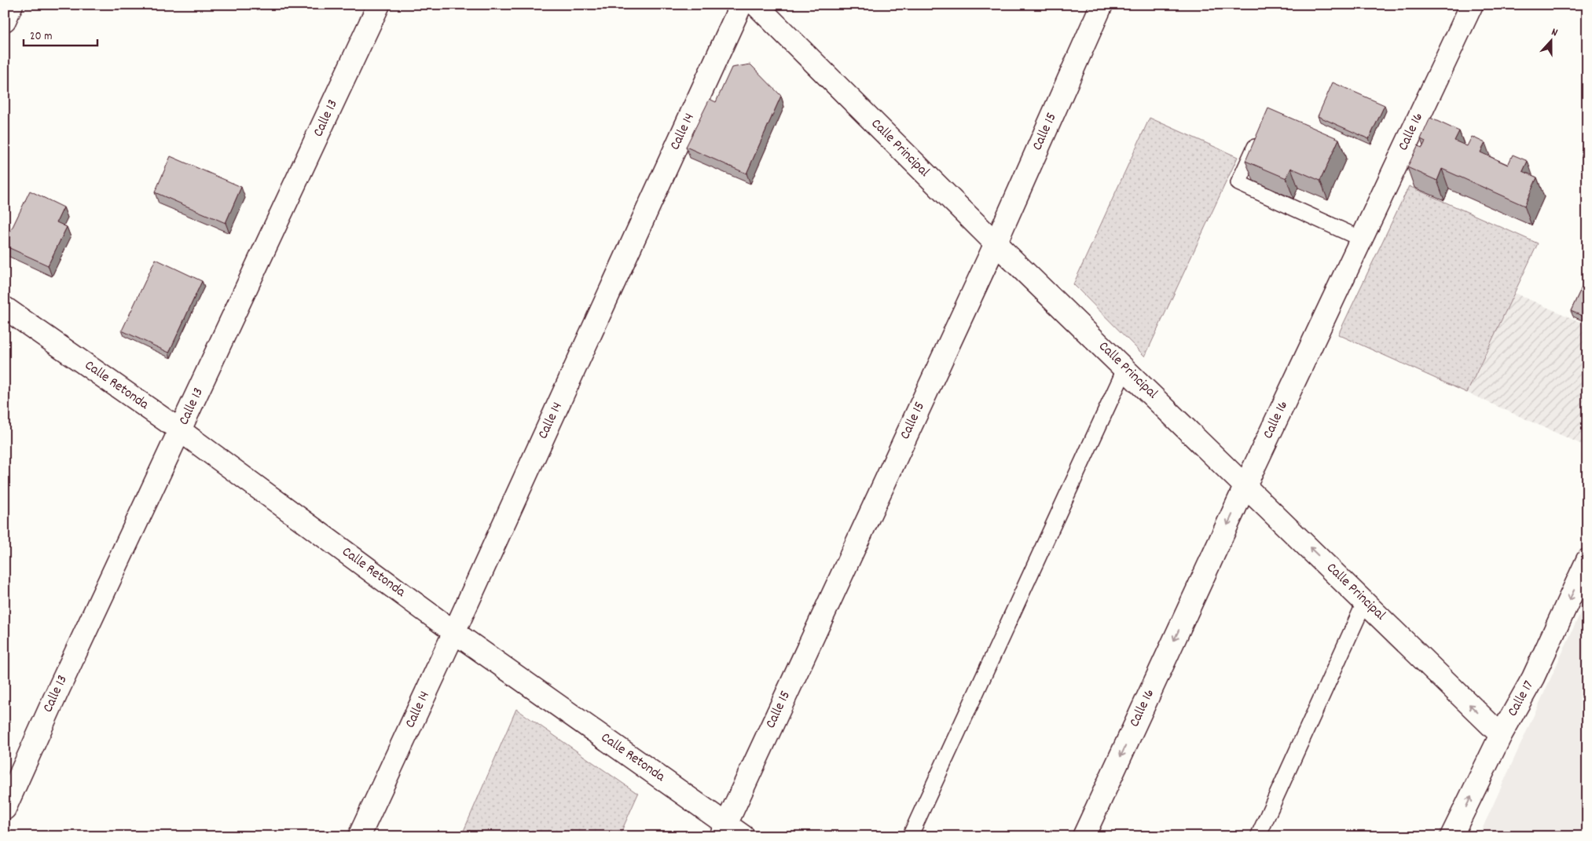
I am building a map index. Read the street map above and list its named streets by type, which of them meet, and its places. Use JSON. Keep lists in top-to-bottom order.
{
  "streets": {
    "street": [
      "Calle 13",
      "Calle 14",
      "Calle 15",
      "Calle 16",
      "Calle Principal",
      "Calle Retonda",
      "Calle 17"
    ]
  },
  "crossings": [
    ["Calle 13", "Calle Retonda"],
    ["Calle 14", "Calle Retonda"],
    ["Calle 15", "Calle Principal"],
    ["Calle 15", "Calle Retonda"],
    ["Calle 16", "Calle Principal"],
    ["Calle Principal", "Calle 17"]
  ],
  "one_way": ["Calle 16"],
  "scale_bar": "20 m",
  "north": "top"
}
